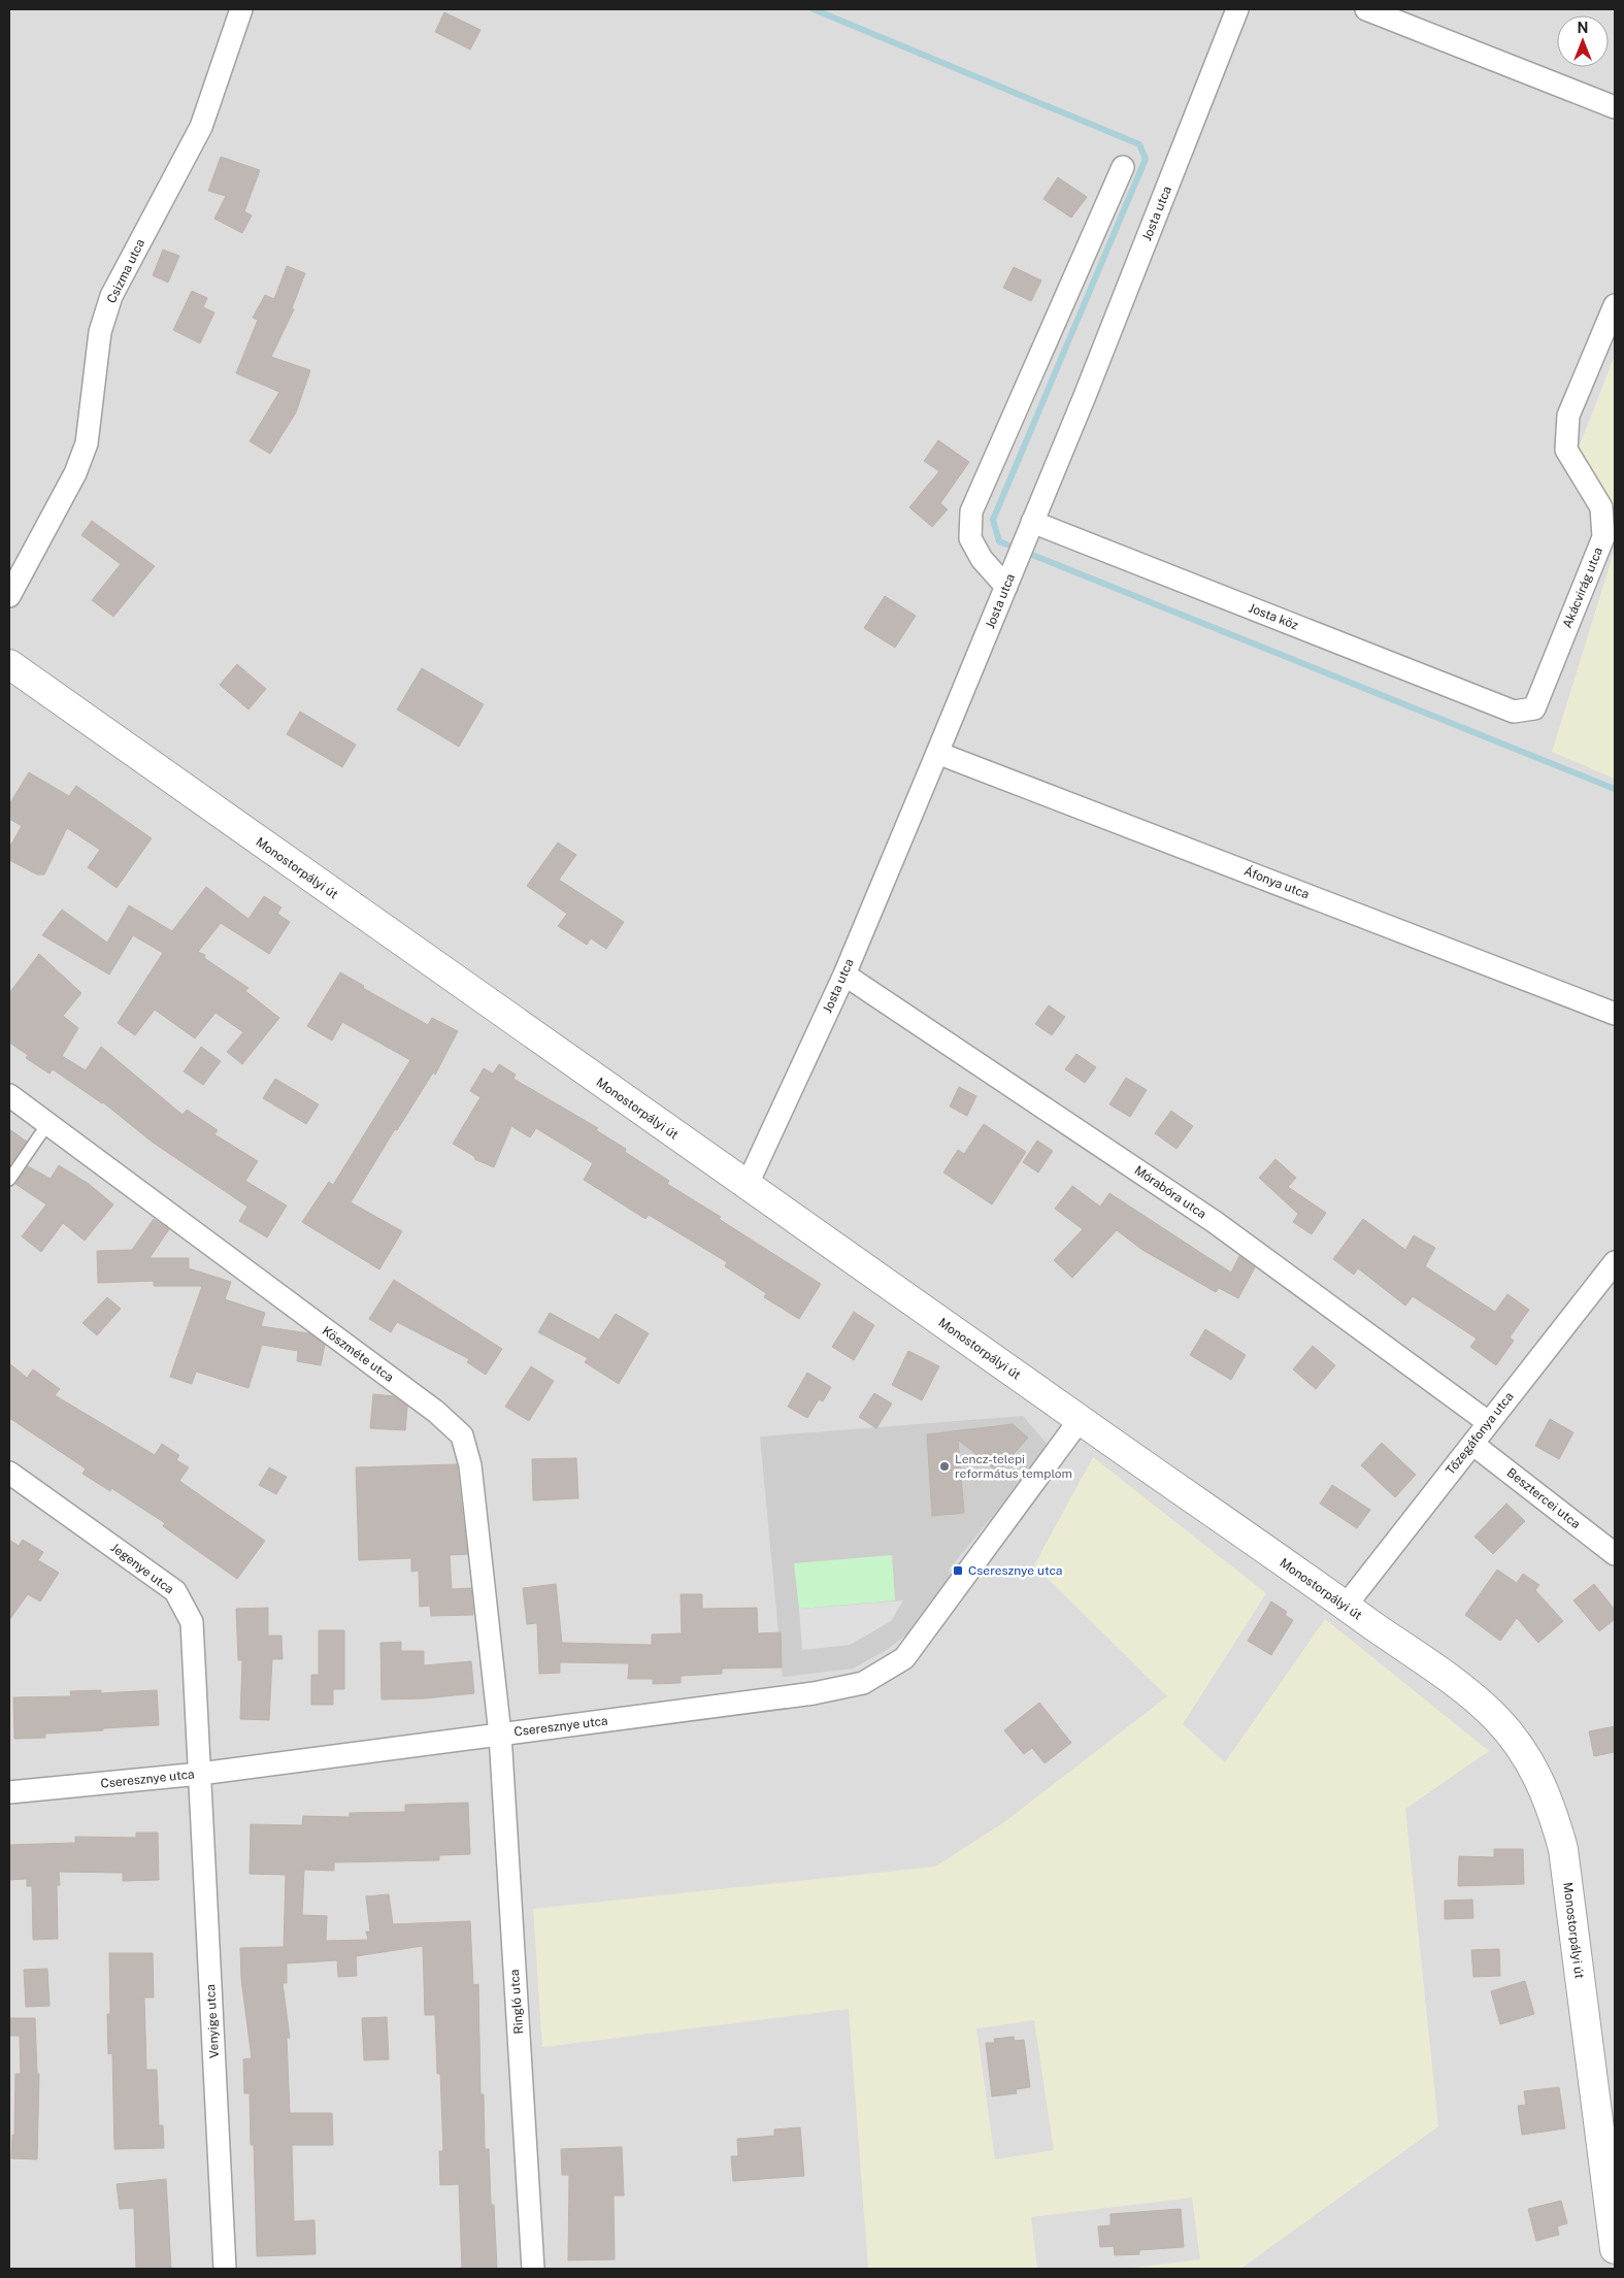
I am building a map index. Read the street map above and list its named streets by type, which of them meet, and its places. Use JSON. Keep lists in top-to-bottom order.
{
  "streets": {
    "street": [
      "Josta utca",
      "Csizma utca",
      "Akácvirág utca",
      "Josta köz",
      "Monostorpályi út",
      "Áfonya utca",
      "Mórabóra utca",
      "Köszméte utca",
      "Tőzegáfonya utca",
      "Besztercei utca",
      "Jegenye utca",
      "Cseresznye utca",
      "Ringló utca",
      "Venyige utca"
    ]
  },
  "crossings": [
    ["Josta utca", "Josta köz"],
    ["Josta utca", "Monostorpályi út"],
    ["Josta utca", "Áfonya utca"],
    ["Josta utca", "Mórabóra utca"],
    ["Akácvirág utca", "Josta köz"],
    ["Monostorpályi út", "Tőzegáfonya utca"],
    ["Monostorpályi út", "Cseresznye utca"],
    ["Mórabóra utca", "Tőzegáfonya utca"],
    ["Köszméte utca", "Cseresznye utca"],
    ["Köszméte utca", "Ringló utca"],
    ["Tőzegáfonya utca", "Besztercei utca"],
    ["Jegenye utca", "Cseresznye utca"],
    ["Jegenye utca", "Venyige utca"],
    ["Cseresznye utca", "Ringló utca"],
    ["Cseresznye utca", "Venyige utca"]
  ],
  "places": {
    "other": ["Lencz-telepi református templom"],
    "transit": ["Cseresznye utca"]
  },
  "north": "top"
}
